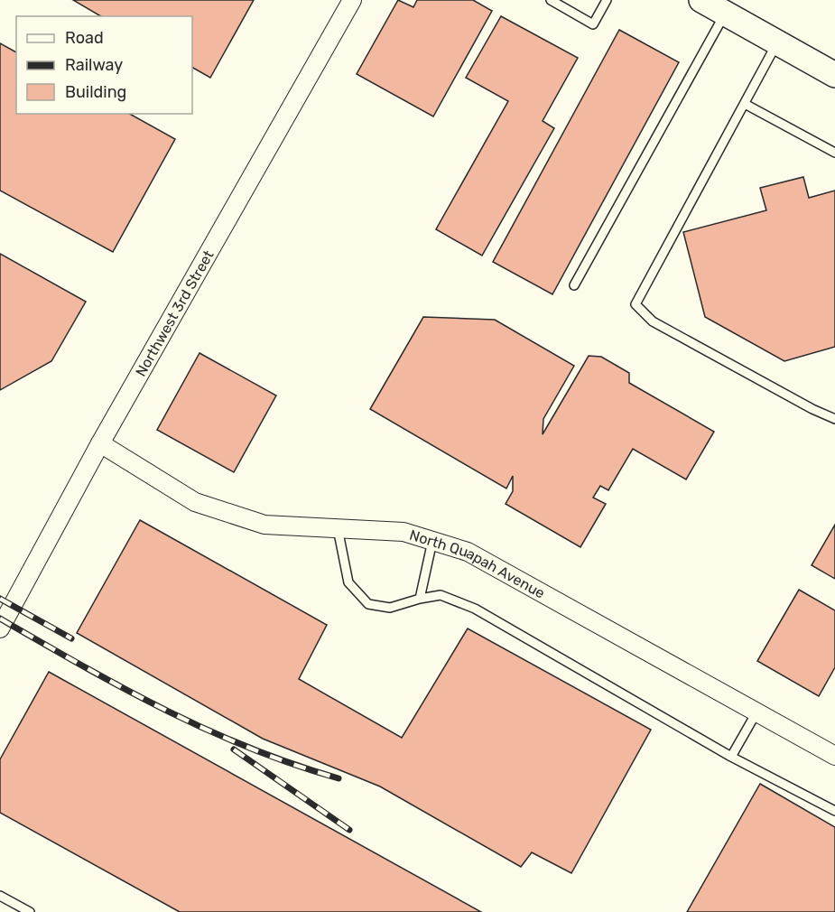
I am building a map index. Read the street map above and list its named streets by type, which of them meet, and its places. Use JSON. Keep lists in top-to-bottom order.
{
  "streets": {
    "street": ["Northwest 3rd Street", "North Quapah Avenue"]
  },
  "crossings": [
    ["Northwest 3rd Street", "North Quapah Avenue"]
  ],
  "legend": ["Road", "Railway", "Building"]
}
